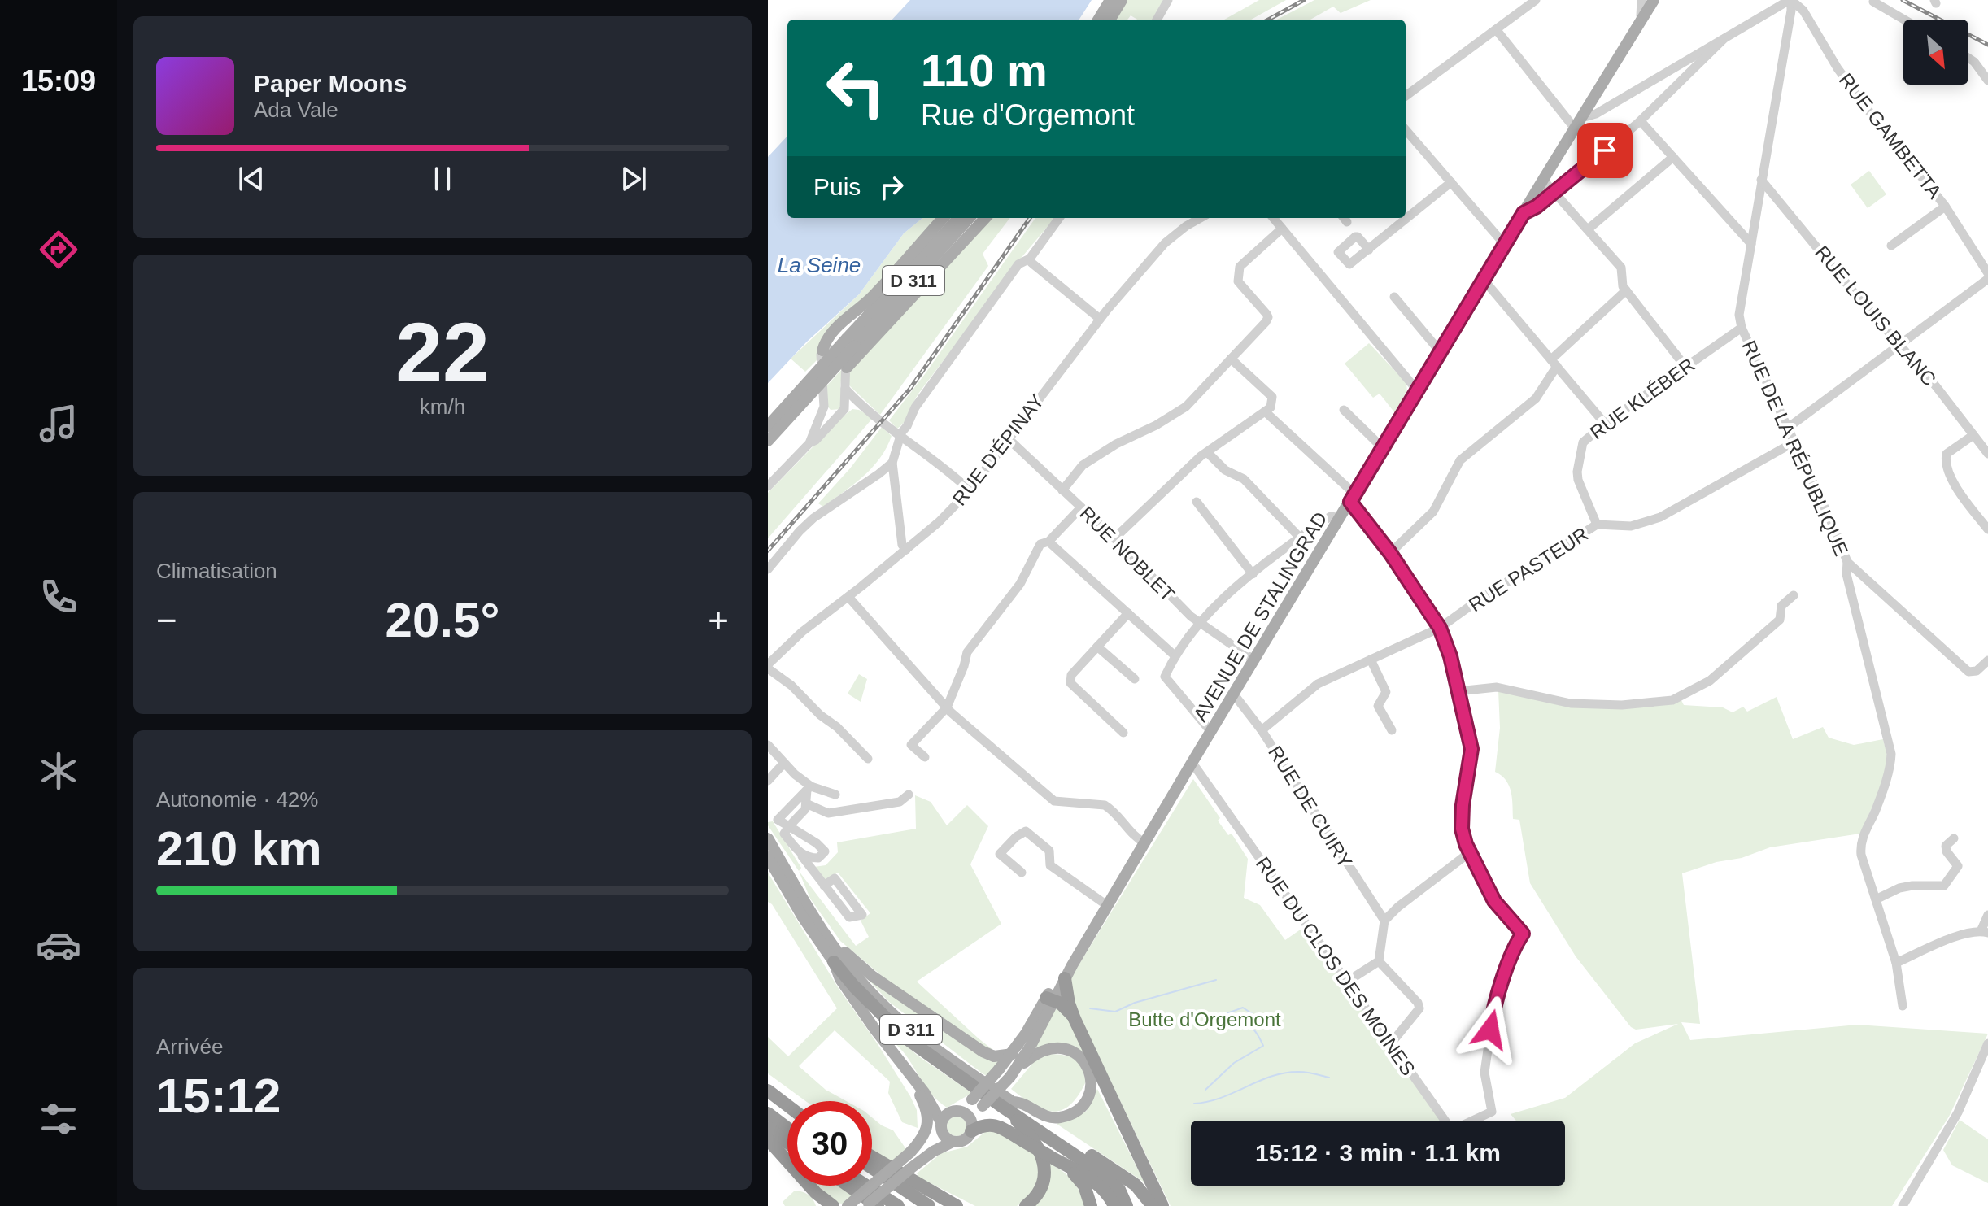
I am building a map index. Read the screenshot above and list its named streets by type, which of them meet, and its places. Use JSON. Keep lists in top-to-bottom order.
{
  "streets": {
    "main road": ["D 311", "AVENUE DE STALINGRAD"],
    "street": [
      "RUE GAMBETTA",
      "RUE LOUIS BLANC",
      "RUE KLÉBER",
      "RUE DE LA RÉPUBLIQUE",
      "RUE D'ÉPINAY",
      "RUE NOBLET",
      "RUE PASTEUR",
      "RUE DE CUIRY",
      "RUE DU CLOS DES MOINES"
    ]
  },
  "crossings": [
    ["RUE GAMBETTA", "RUE DE LA RÉPUBLIQUE"],
    ["D 311", "AVENUE DE STALINGRAD"],
    ["RUE LOUIS BLANC", "RUE DE LA RÉPUBLIQUE"],
    ["RUE KLÉBER", "RUE DE LA RÉPUBLIQUE"],
    ["RUE KLÉBER", "RUE PASTEUR"],
    ["RUE DE LA RÉPUBLIQUE", "RUE PASTEUR"],
    ["RUE D'ÉPINAY", "RUE NOBLET"],
    ["RUE NOBLET", "AVENUE DE STALINGRAD"],
    ["RUE PASTEUR", "RUE DE CUIRY"],
    ["AVENUE DE STALINGRAD", "RUE DE CUIRY"],
    ["AVENUE DE STALINGRAD", "RUE DU CLOS DES MOINES"]
  ],
  "water": ["La Seine"],
  "parks": ["Butte d'Orgemont"],
  "north": "bottom right",
  "page": {
    "tabs": "15:09",
    "turn": ["110 m", "Rue d'Orgemont"],
    "song": ["Paper Moons", "Ada Vale"],
    "then": "Puis",
    "tile": [
      ["22", "km/h"],
      "Climatisation",
      ["Autonomie · 42%", "210 km"],
      ["Arrivée", "15:12"]
    ],
    "heat": ["−", "20.5°", "+"],
    "limit": "30",
    "trip": "15:12 · 3 min · 1.1 km"
  }
}
